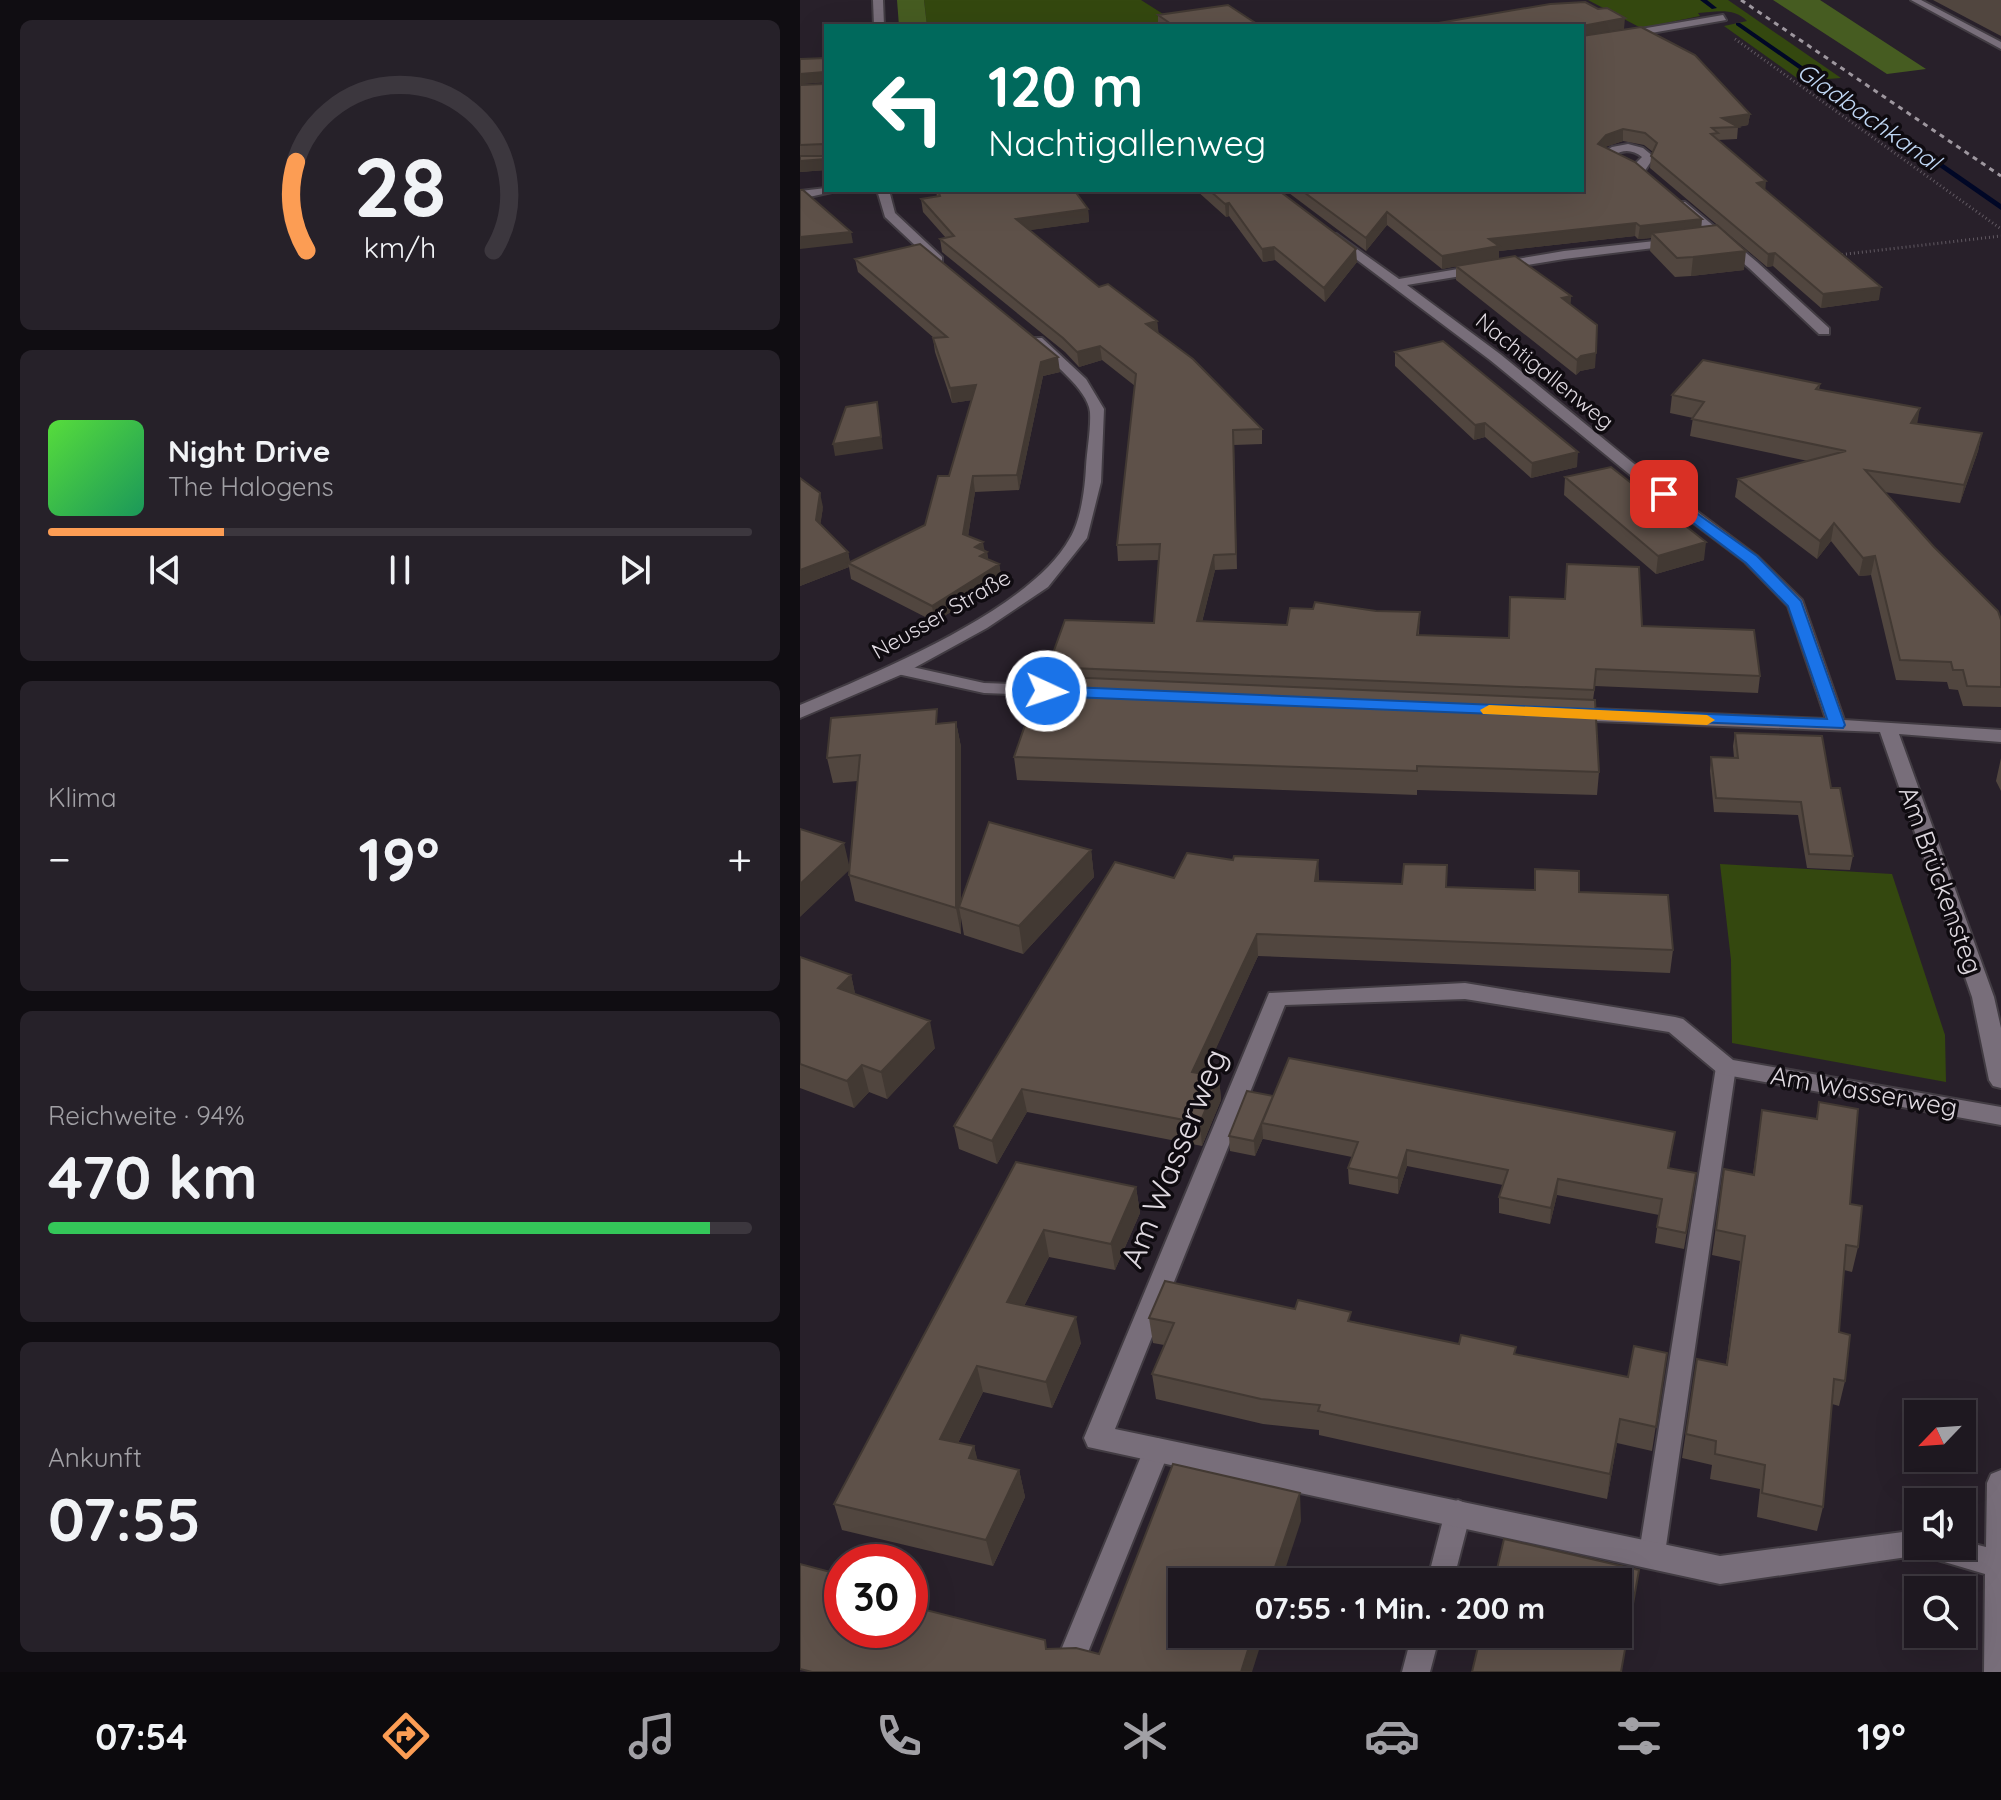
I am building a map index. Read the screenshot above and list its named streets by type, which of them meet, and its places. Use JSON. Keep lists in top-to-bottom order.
{
  "streets": {
    "street": [
      "Nachtigallenweg",
      "Neusser Straße",
      "Am Brückensteg",
      "Am Wasserweg"
    ]
  },
  "water": ["Gladbachkanal"],
  "north": "bottom left",
  "page": {
    "turn": ["120 m", "Nachtigallenweg"],
    "song": ["Night Drive", "The Halogens"],
    "tile": [
      "Klima",
      ["Reichweite · 94%", "470 km"],
      ["Ankunft", "07:55"]
    ],
    "heat": ["−", "19°", "+"],
    "limit": "30",
    "trip": "07:55 · 1 Min. · 200 m",
    "tabs": ["07:54", "19°"],
    "gauge": ["28", "km/h"]
  }
}
